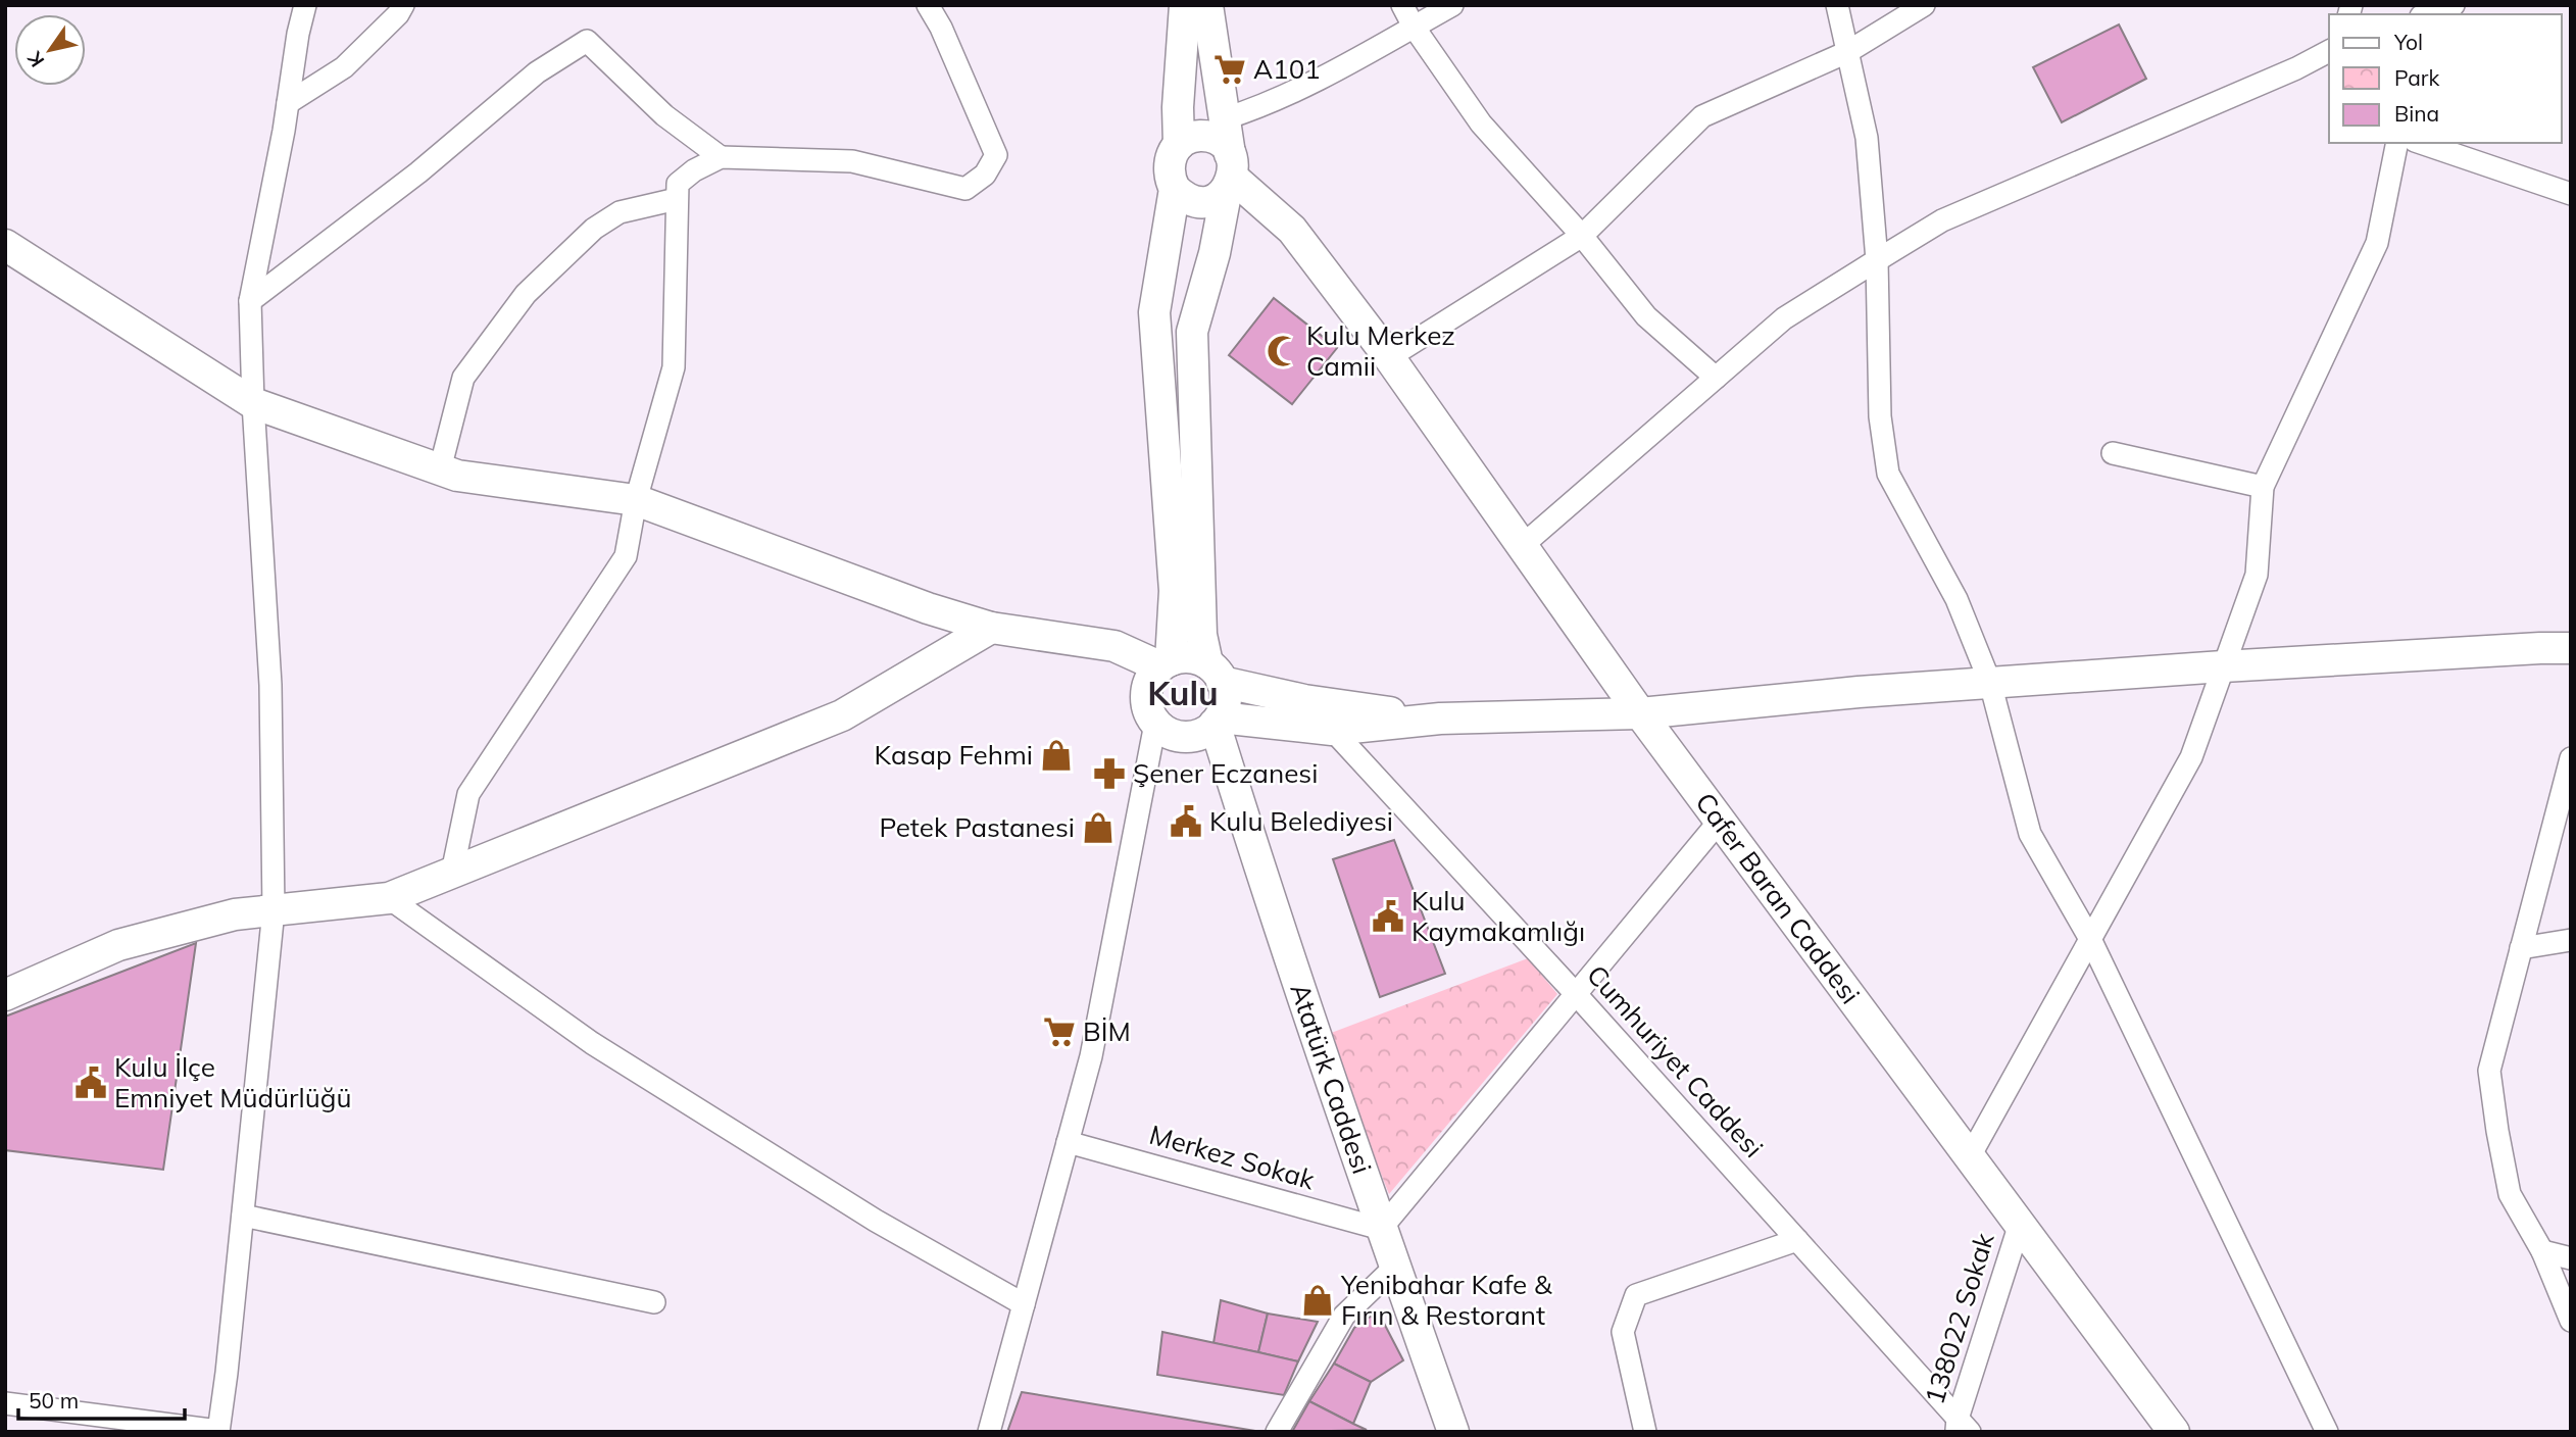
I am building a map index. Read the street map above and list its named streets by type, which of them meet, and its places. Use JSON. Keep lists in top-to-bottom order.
{
  "streets": {
    "street": [
      "Cafer Baran Caddesi",
      "Cumhuriyet Caddesi",
      "Atatürk Caddesi",
      "Merkez Sokak",
      "138022 Sokak"
    ]
  },
  "crossings": [
    ["Cafer Baran Caddesi", "138022 Sokak"],
    ["Cumhuriyet Caddesi", "138022 Sokak"],
    ["Atatürk Caddesi", "Merkez Sokak"]
  ],
  "districts": ["Kulu"],
  "places": {
    "supermarket": ["A101", "BİM"],
    "mosque": ["Kulu Merkez Camii"],
    "shop": ["Kasap Fehmi", "Petek Pastanesi", "Yenibahar Kafe & Fırın & Restorant"],
    "pharmacy": ["Şener Eczanesi"],
    "public building": ["Kulu Belediyesi", "Kulu Kaymakamlığı", "Kulu İlçe Emniyet Müdürlüğü"]
  },
  "legend": ["Yol", "Park", "Bina"],
  "scale_bar": "50 m",
  "north": "bottom left"
}
